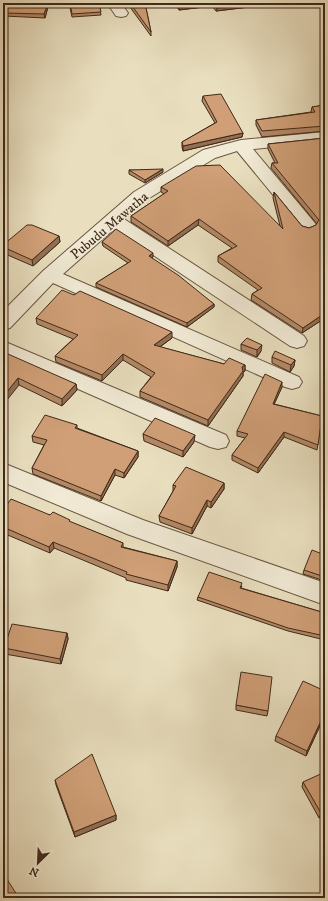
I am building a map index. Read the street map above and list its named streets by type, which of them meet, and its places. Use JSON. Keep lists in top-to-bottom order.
{
  "streets": {
    "street": ["Pubudu Mawatha"]
  },
  "north": "bottom left"
}
